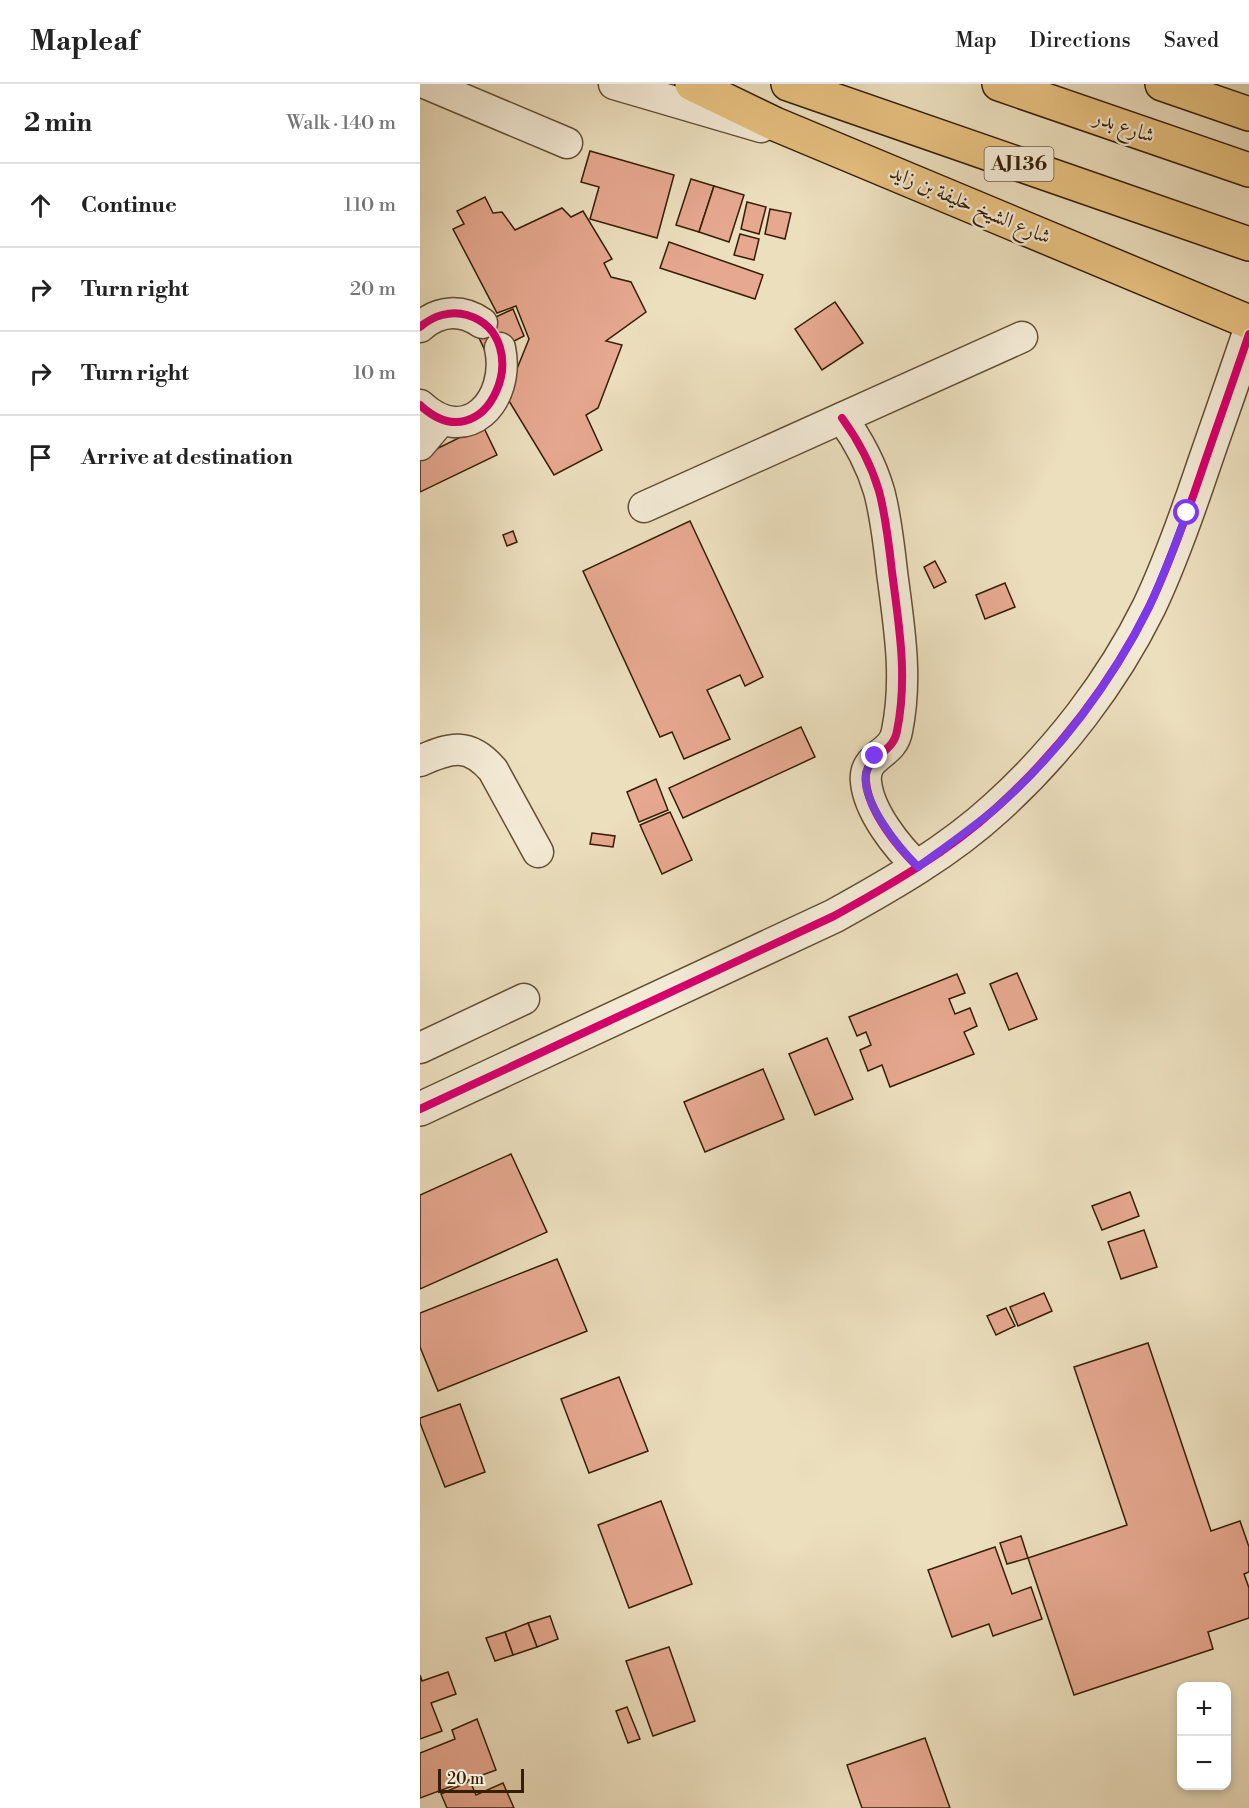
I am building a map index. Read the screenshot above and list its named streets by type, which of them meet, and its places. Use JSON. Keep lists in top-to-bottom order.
{
  "streets": {
    "main road": ["شارع بدر", "AJ136", "شارع الشيخ خليفة بن زايد"]
  },
  "scale_bar": "20 m",
  "page": {
    "header": "Mapleaf",
    "nav": ["Map", "Directions", "Saved"],
    "heading": ["2 min", "Walk · 140 m"],
    "list": [
      ["Continue", "110 m"],
      ["Turn right", "20 m"],
      ["Turn right", "10 m"],
      "Arrive at destination"
    ],
    "map_buttons": ["+", "−"],
    "scale": "20 m"
  }
}
